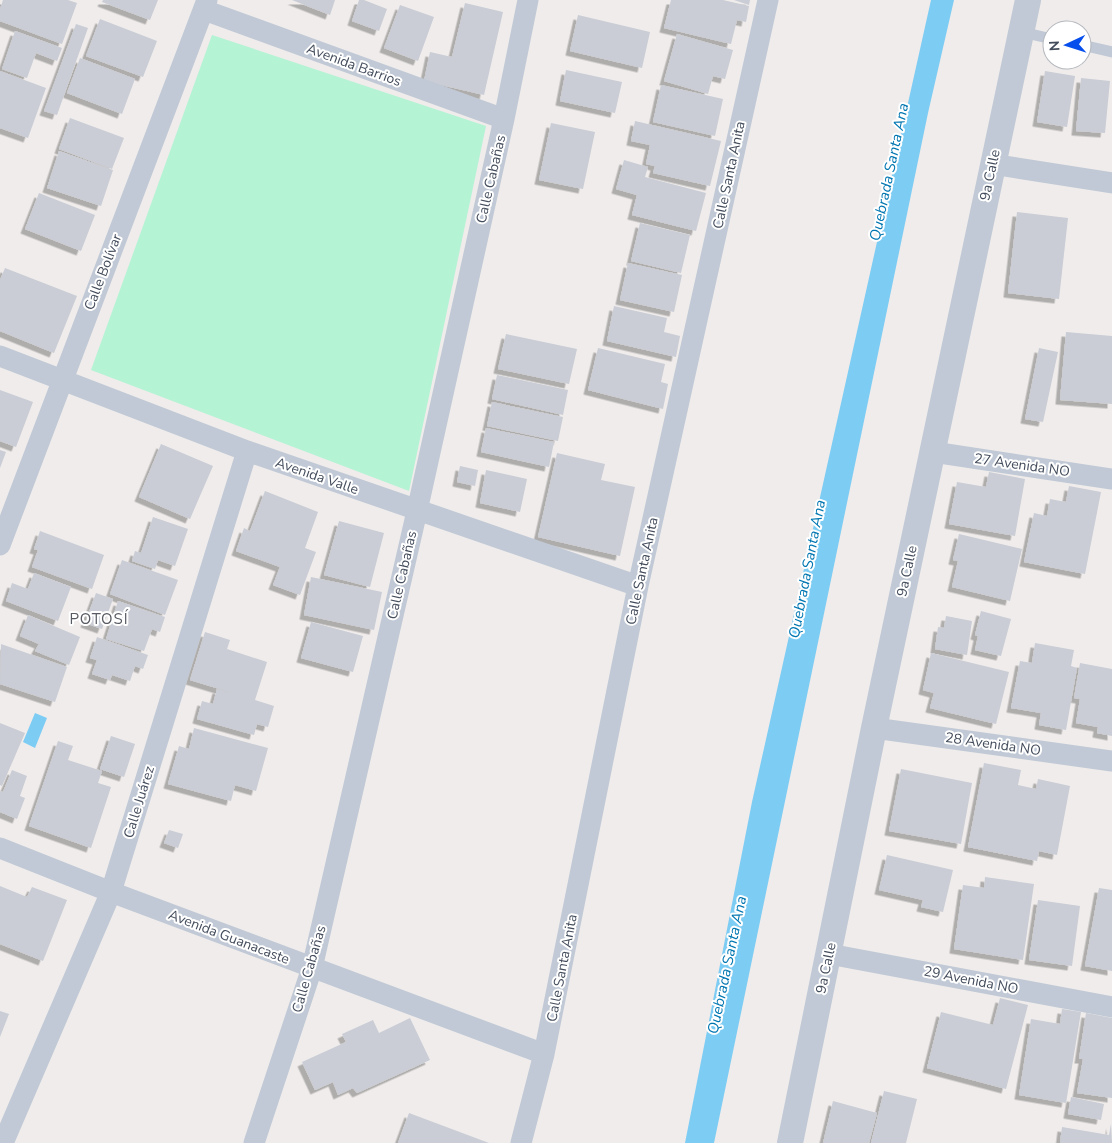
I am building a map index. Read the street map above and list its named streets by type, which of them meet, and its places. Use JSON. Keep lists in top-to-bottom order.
{
  "streets": {
    "street": [
      "Avenida Barrios",
      "Calle Santa Anita",
      "9a Calle",
      "Calle Cabañas",
      "Calle Bolívar",
      "27 Avenida NO",
      "Avenida Valle",
      "28 Avenida NO",
      "Calle Juárez",
      "Avenida Guanacaste",
      "29 Avenida NO"
    ]
  },
  "crossings": [
    ["Avenida Barrios", "Calle Cabañas"],
    ["Avenida Barrios", "Calle Bolívar"],
    ["Calle Santa Anita", "Avenida Valle"],
    ["Calle Santa Anita", "Avenida Guanacaste"],
    ["9a Calle", "27 Avenida NO"],
    ["9a Calle", "28 Avenida NO"],
    ["9a Calle", "29 Avenida NO"],
    ["Calle Cabañas", "Avenida Valle"],
    ["Calle Cabañas", "Avenida Guanacaste"],
    ["Calle Bolívar", "Avenida Valle"],
    ["Avenida Valle", "Calle Juárez"],
    ["Calle Juárez", "Avenida Guanacaste"]
  ],
  "districts": ["POTOSÍ"],
  "water": ["Quebrada Santa Ana"],
  "north": "left"
}
